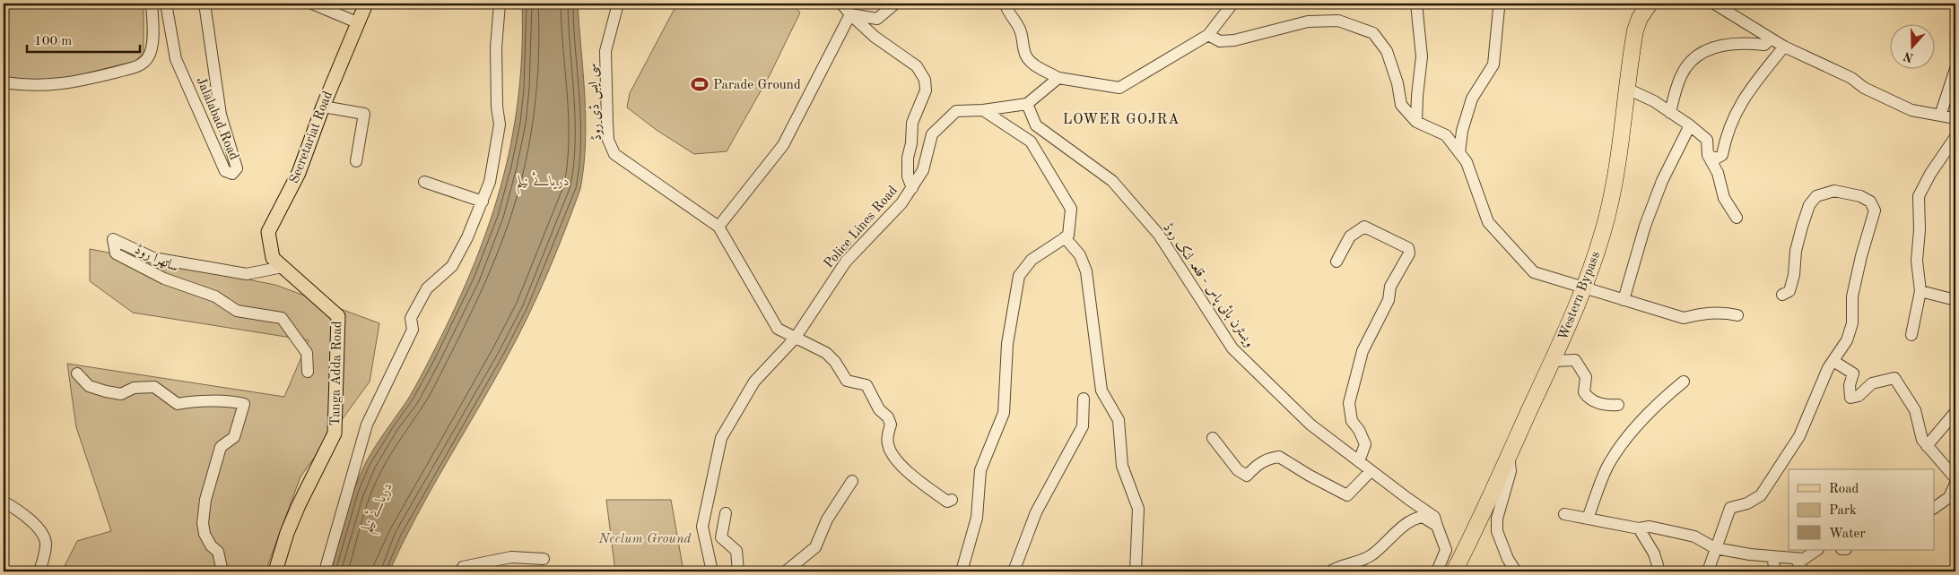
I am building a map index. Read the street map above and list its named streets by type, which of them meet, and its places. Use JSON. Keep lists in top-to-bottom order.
{
  "streets": {
    "highway": ["Western Bypass"],
    "main road": ["Secretariat Road", "Tanga Adda Road"],
    "street": [
      "سی ایس ڈی روڈ",
      "Jalalabad Road",
      "Police Lines Road",
      "ساتھرا روڈ",
      "ویسٹرن بائی پاس - قلعہ لنک روڈ"
    ]
  },
  "crossings": [
    ["Secretariat Road", "ساتھرا روڈ"],
    ["Secretariat Road", "Tanga Adda Road"],
    ["Police Lines Road", "ویسٹرن بائی پاس - قلعہ لنک روڈ"],
    ["ساتھرا روڈ", "Tanga Adda Road"]
  ],
  "districts": ["LOWER GOJRA"],
  "water": ["دریائے نیلم"],
  "parks": ["Neelum Ground"],
  "places": {
    "sports": ["Parade Ground"]
  },
  "legend": ["Road", "Park", "Water"],
  "scale_bar": "100 m",
  "north": "bottom"
}
